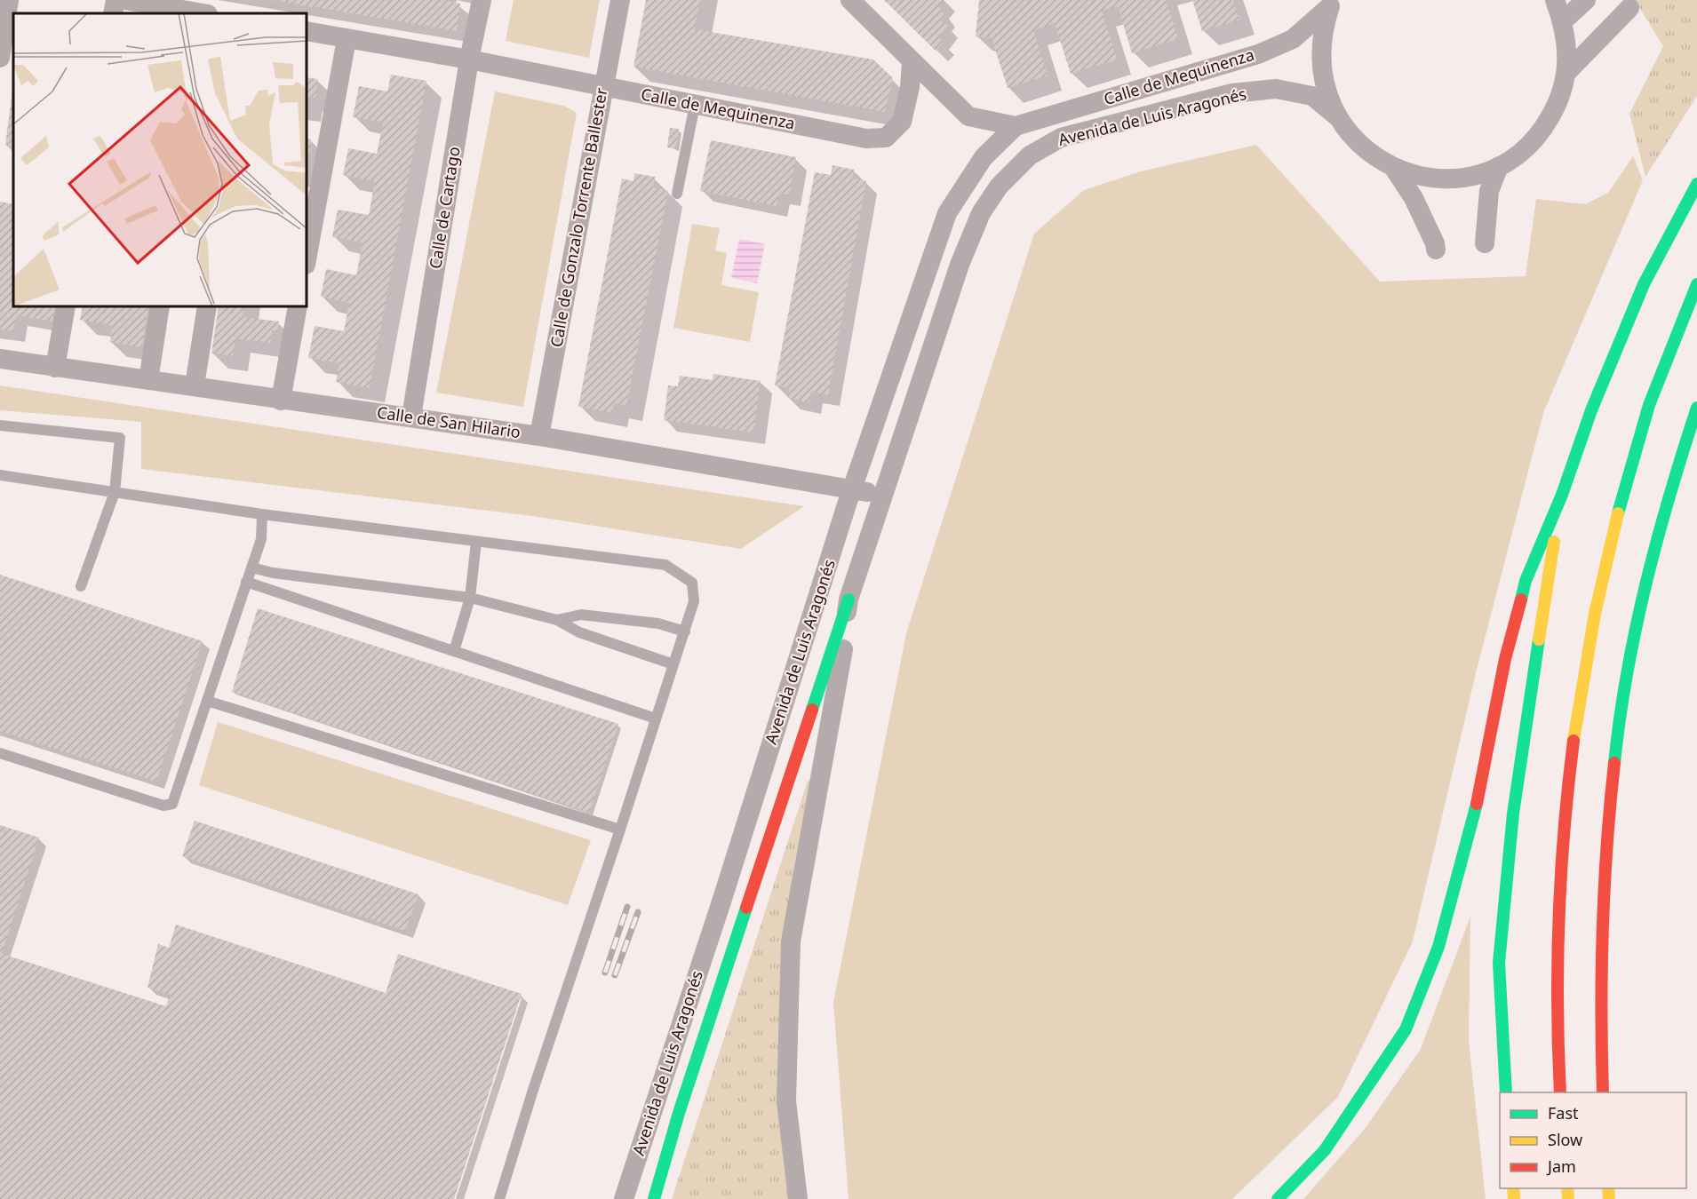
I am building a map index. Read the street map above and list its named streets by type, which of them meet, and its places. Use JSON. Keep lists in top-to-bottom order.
{
  "streets": {
    "street": [
      "Calle de Mequinenza",
      "Avenida de Luis Aragonés",
      "Calle de Cartago",
      "Calle de Gonzalo Torrente Ballester",
      "Calle de San Hilario"
    ]
  },
  "crossings": [
    ["Calle de Mequinenza", "Avenida de Luis Aragonés"],
    ["Calle de Mequinenza", "Calle de Cartago"],
    ["Calle de Mequinenza", "Calle de Gonzalo Torrente Ballester"],
    ["Avenida de Luis Aragonés", "Calle de San Hilario"],
    ["Calle de Cartago", "Calle de San Hilario"],
    ["Calle de Gonzalo Torrente Ballester", "Calle de San Hilario"]
  ],
  "legend": ["Fast", "Slow", "Jam"]
}
